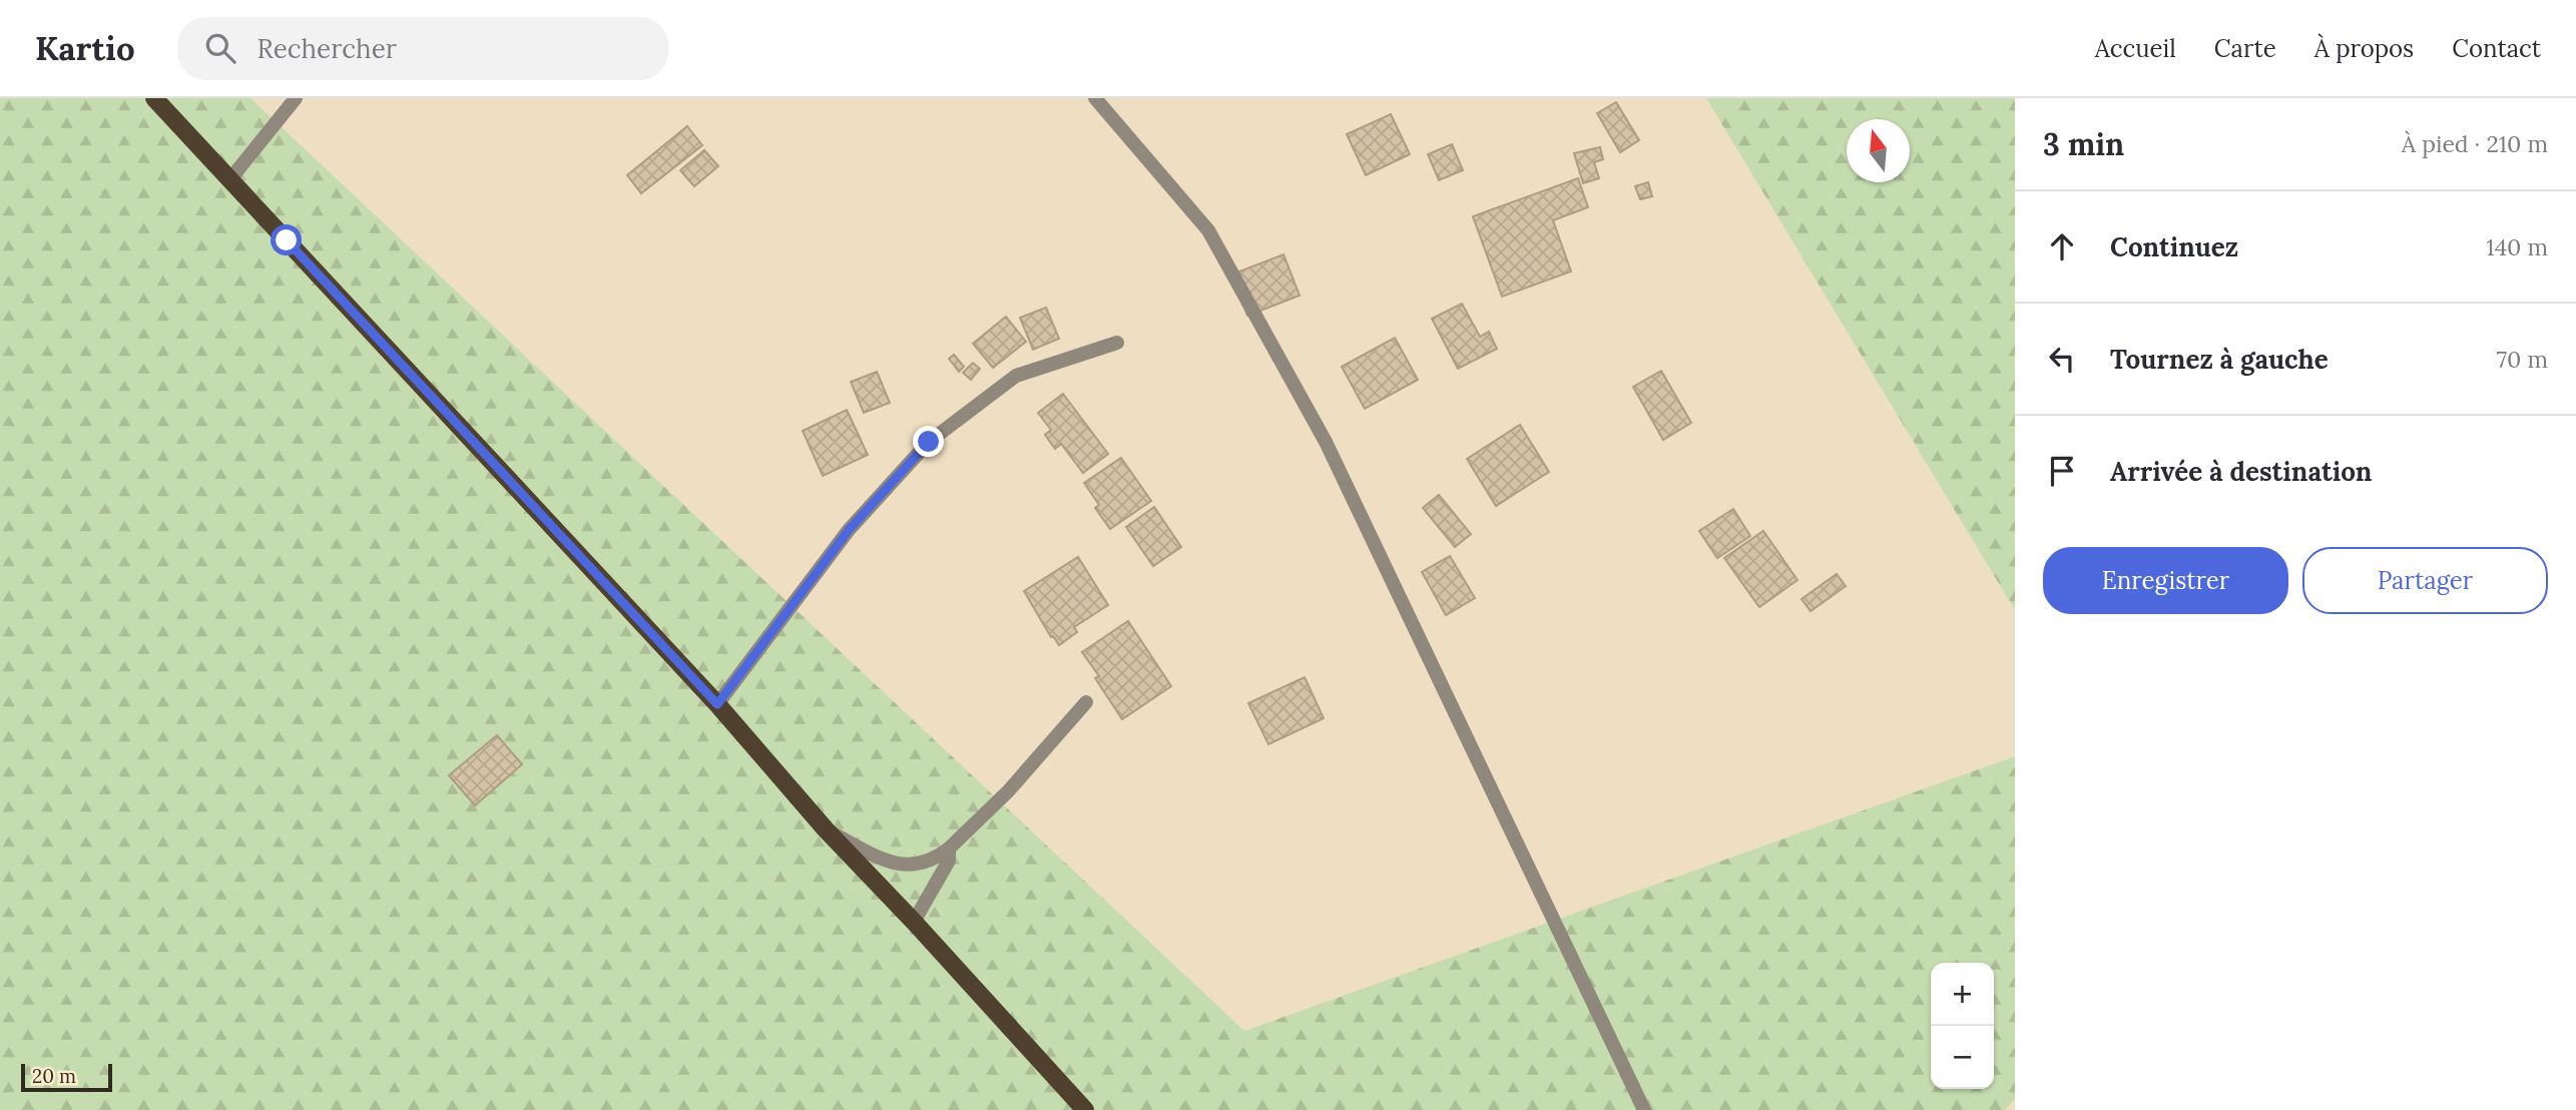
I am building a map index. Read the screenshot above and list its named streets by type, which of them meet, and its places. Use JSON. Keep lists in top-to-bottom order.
{
  "scale_bar": "20 m",
  "north": "top",
  "page": {
    "header": "Kartio",
    "search": "Rechercher",
    "nav": [
      "Accueil",
      "Carte",
      "À propos",
      "Contact"
    ],
    "heading": ["3 min", "À pied · 210 m"],
    "list": [
      ["Continuez", "140 m"],
      ["Tournez à gauche", "70 m"],
      "Arrivée à destination"
    ],
    "buttons": ["Enregistrer", "Partager"],
    "map_buttons": ["+", "−"],
    "scale": "20 m"
  }
}
